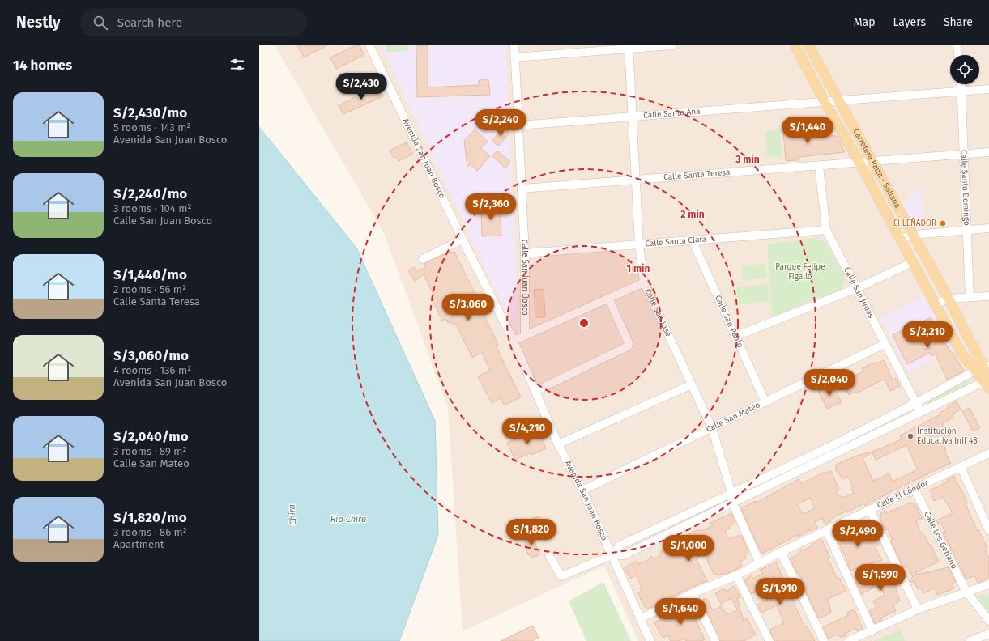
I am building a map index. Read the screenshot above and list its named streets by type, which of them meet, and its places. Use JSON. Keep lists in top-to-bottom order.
{
  "streets": {
    "main road": ["Carretera Paita - Sullana"],
    "street": [
      "Calle Santa Ana",
      "Avenida San Juan Bosco",
      "Calle Santa Teresa",
      "Calle Santo Domingo",
      "Calle Santa Clara",
      "Calle San Juan Bosco",
      "Calle San Judas",
      "Calle San José",
      "Calle San Pablo",
      "Calle San Mateo",
      "Calle El Cóndor",
      "Calle Los Geriano"
    ]
  },
  "crossings": [
    ["Calle Santa Ana", "Carretera Paita - Sullana"],
    ["Calle Santa Ana", "Calle Santo Domingo"],
    ["Calle Santa Ana", "Calle San Juan Bosco"],
    ["Calle Santa Ana", "Calle San José"],
    ["Avenida San Juan Bosco", "Calle San Mateo"],
    ["Avenida San Juan Bosco", "Calle El Cóndor"],
    ["Carretera Paita - Sullana", "Calle Santa Teresa"],
    ["Calle Santa Teresa", "Calle Santo Domingo"],
    ["Calle Santa Teresa", "Calle San Juan Bosco"],
    ["Calle Santa Teresa", "Calle San Judas"],
    ["Calle Santa Teresa", "Calle San José"],
    ["Calle Santa Clara", "Calle San Juan Bosco"],
    ["Calle Santa Clara", "Calle San Judas"],
    ["Calle Santa Clara", "Calle San José"],
    ["Calle Santa Clara", "Calle San Pablo"],
    ["Calle San Judas", "Calle San Mateo"],
    ["Calle San José", "Calle San Mateo"],
    ["Calle San José", "Calle El Cóndor"],
    ["Calle San Pablo", "Calle San Mateo"],
    ["Calle El Cóndor", "Calle Los Geriano"]
  ],
  "water": ["Chira", "Río Chira"],
  "parks": ["Parque Felipe Figallo"],
  "places": ["El LEÑADOR", "Institución Educativa Inif 48"],
  "page": {
    "header": "Nestly",
    "search": "Search here",
    "nav": ["Map", "Layers", "Share"],
    "heading": "14 homes",
    "price": [
      "S/2,430",
      "S/2,240",
      "S/1,440",
      "S/2,360",
      "S/3,060",
      "S/2,210",
      "S/2,040",
      "S/4,210",
      "S/1,820",
      "S/2,490",
      "S/1,000",
      "S/1,590",
      "S/1,910",
      "S/1,640"
    ],
    "list": [
      {
        "name": "S/2,430/mo",
        "note": "5 rooms · 143 m² · Avenida San Juan Bosco"
      },
      {
        "name": "S/2,240/mo",
        "note": "3 rooms · 104 m² · Calle San Juan Bosco"
      },
      {
        "name": "S/1,440/mo",
        "note": "2 rooms · 56 m² · Calle Santa Teresa"
      },
      {
        "name": "S/3,060/mo",
        "note": "4 rooms · 136 m² · Avenida San Juan Bosco"
      },
      {
        "name": "S/2,040/mo",
        "note": "3 rooms · 89 m² · Calle San Mateo"
      },
      {
        "name": "S/1,820/mo",
        "note": "3 rooms · 86 m² · Apartment"
      }
    ]
  },
  "rings": ["3 min", "2 min", "1 min"]
}
